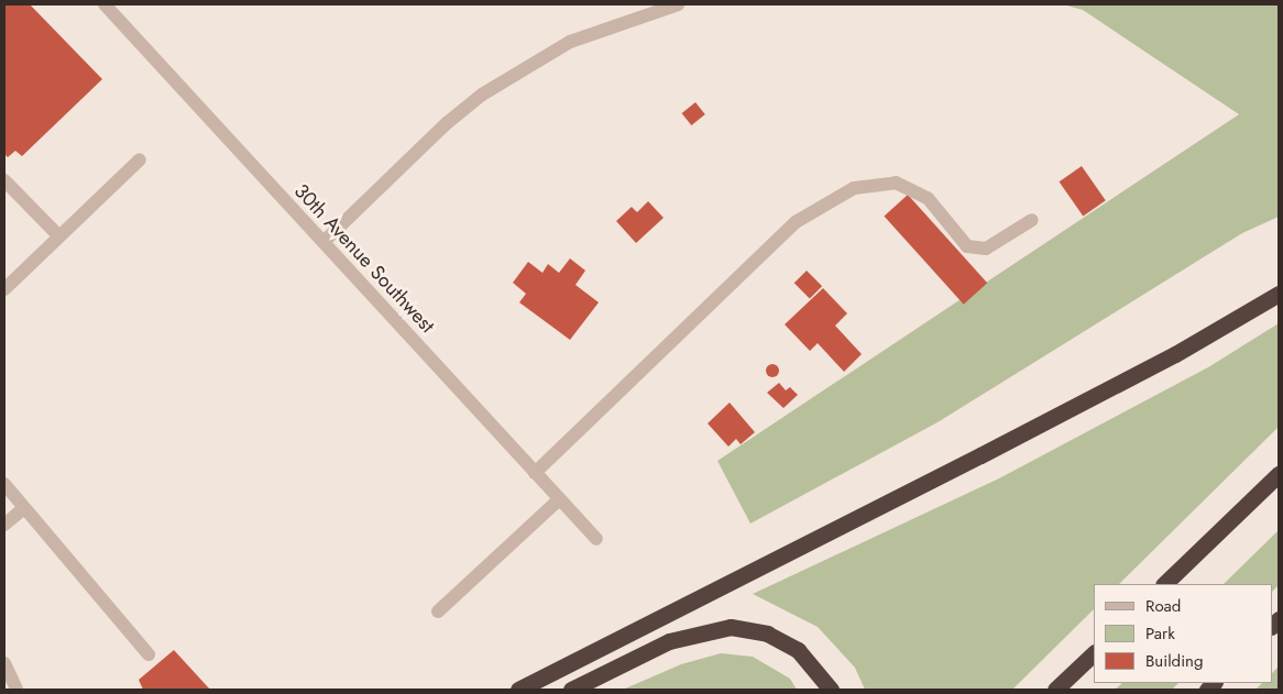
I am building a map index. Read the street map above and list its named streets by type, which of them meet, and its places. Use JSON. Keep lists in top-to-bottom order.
{
  "streets": {
    "street": ["30th Avenue Southwest"]
  },
  "legend": ["Road", "Park", "Building"]
}
